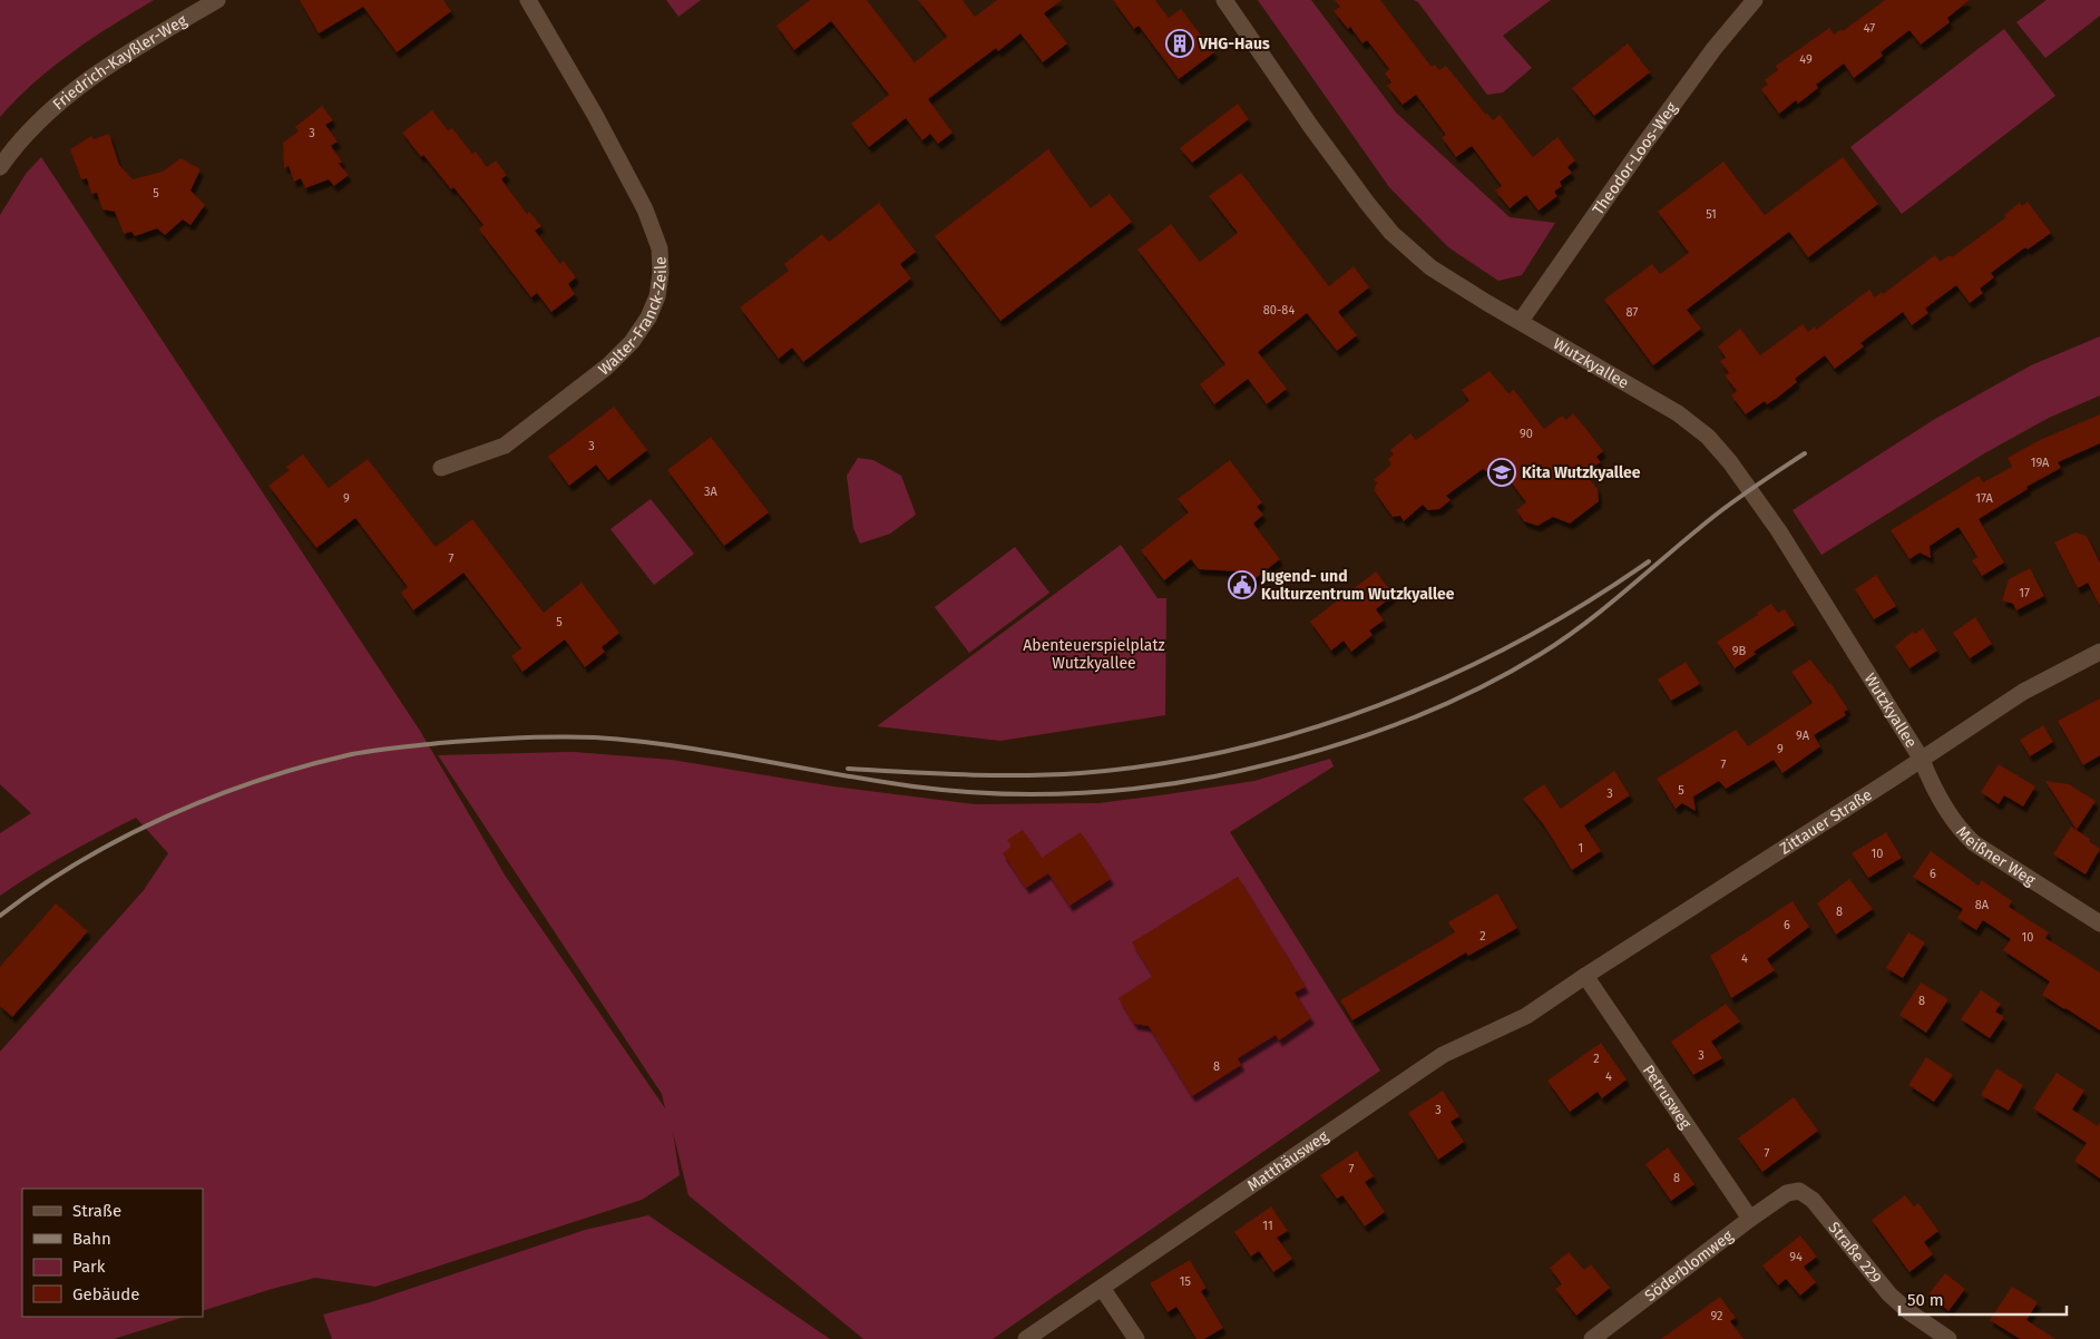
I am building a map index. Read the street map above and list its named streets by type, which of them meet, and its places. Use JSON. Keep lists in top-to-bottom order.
{
  "streets": {
    "street": [
      "Friedrich-Kayßler-Weg",
      "Theodor-Loos-Weg",
      "Walter-Franck-Zeile",
      "Wutzkyallee",
      "Zittauer Straße",
      "Meißner Weg",
      "Petrusweg",
      "Matthäusweg",
      "Straße 229",
      "Söderblomweg"
    ]
  },
  "crossings": [
    ["Theodor-Loos-Weg", "Wutzkyallee"],
    ["Wutzkyallee", "Zittauer Straße"],
    ["Wutzkyallee", "Meißner Weg"],
    ["Zittauer Straße", "Meißner Weg"],
    ["Zittauer Straße", "Petrusweg"],
    ["Zittauer Straße", "Matthäusweg"],
    ["Petrusweg", "Söderblomweg"],
    ["Straße 229", "Söderblomweg"]
  ],
  "parks": ["Abenteuerspielplatz Wutzkyallee"],
  "places": {
    "building": ["VHG-Haus"],
    "school or university": ["Kita Wutzkyallee"],
    "public building": ["Jugend- und Kulturzentrum Wutzkyallee"]
  },
  "house_numbers": [
    "47",
    "49",
    "3",
    "5",
    "51",
    "80-84",
    "87",
    "90",
    "3",
    "19A",
    "3A",
    "9",
    "17A",
    "7",
    "17",
    "5",
    "9B",
    "9A",
    "9",
    "7",
    "5",
    "3",
    "1",
    "10",
    "6",
    "8A",
    "8",
    "6",
    "2",
    "10",
    "4",
    "8",
    "3",
    "2",
    "8",
    "4",
    "3",
    "7",
    "7",
    "8",
    "11",
    "94",
    "15",
    "92"
  ],
  "legend": [
    "Straße",
    "Bahn",
    "Park",
    "Gebäude"
  ],
  "scale_bar": "50 m"
}
